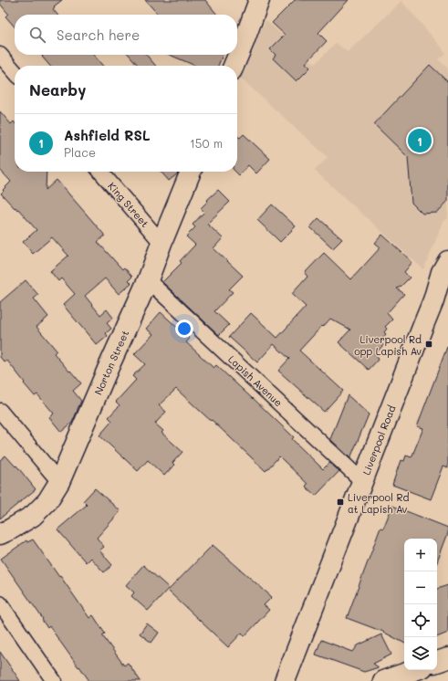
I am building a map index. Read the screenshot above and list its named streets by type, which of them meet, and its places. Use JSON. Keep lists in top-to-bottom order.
{
  "streets": {
    "main road": ["Norton Street", "Liverpool Road"],
    "street": ["King Street", "Lapish Avenue"]
  },
  "crossings": [
    ["King Street", "Norton Street"],
    ["Norton Street", "Lapish Avenue"],
    ["Lapish Avenue", "Liverpool Road"]
  ],
  "places": {
    "transit": ["Liverpool Rd opp Lapish Av", "Liverpool Rd at Lapish Av"]
  },
  "page": {
    "search": "Search here",
    "heading": "Nearby",
    "list": [
      {
        "mark": "1",
        "name": "Ashfield RSL",
        "note": "Place",
        "value": "150 m"
      }
    ],
    "pins": "1",
    "map_buttons": ["+", "−"]
  }
}
